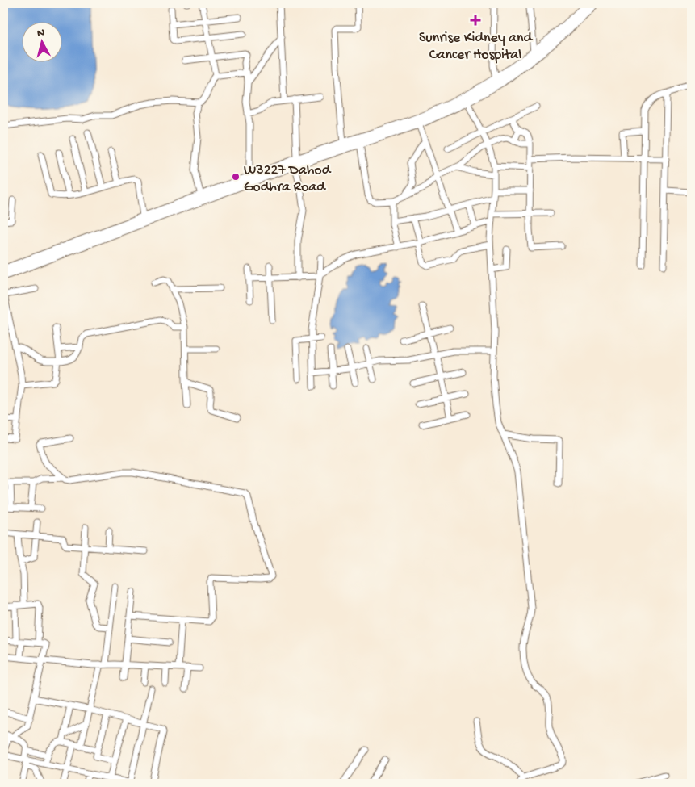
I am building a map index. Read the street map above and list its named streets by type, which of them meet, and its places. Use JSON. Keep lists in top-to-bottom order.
{
  "places": {
    "health": ["Sunrise Kidney and Cancer Hospital"],
    "other": ["W3227 Dahod Godhra Road"]
  },
  "north": "top"
}
